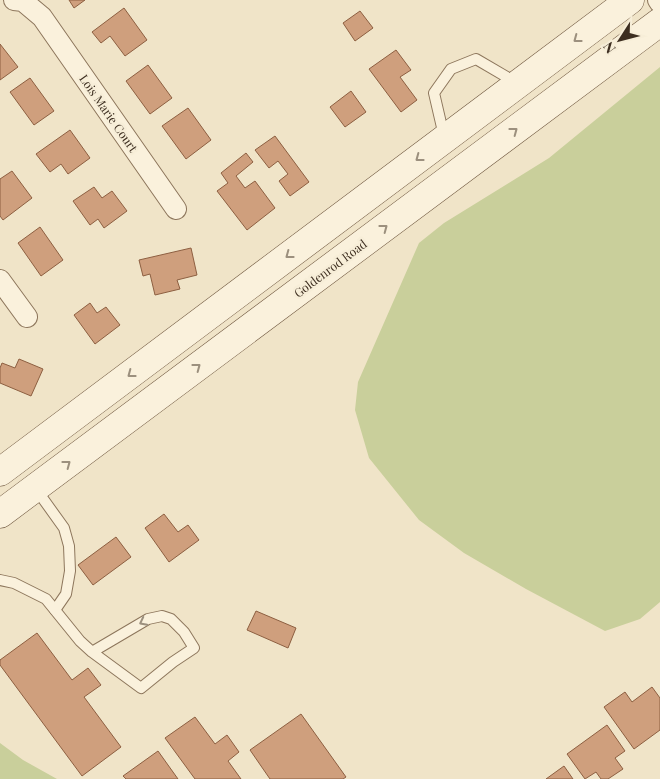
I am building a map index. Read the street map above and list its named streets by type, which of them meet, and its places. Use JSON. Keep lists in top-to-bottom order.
{
  "streets": {
    "main road": ["Goldenrod Road"],
    "street": ["Lois Marie Court"]
  },
  "north": "bottom left"
}
